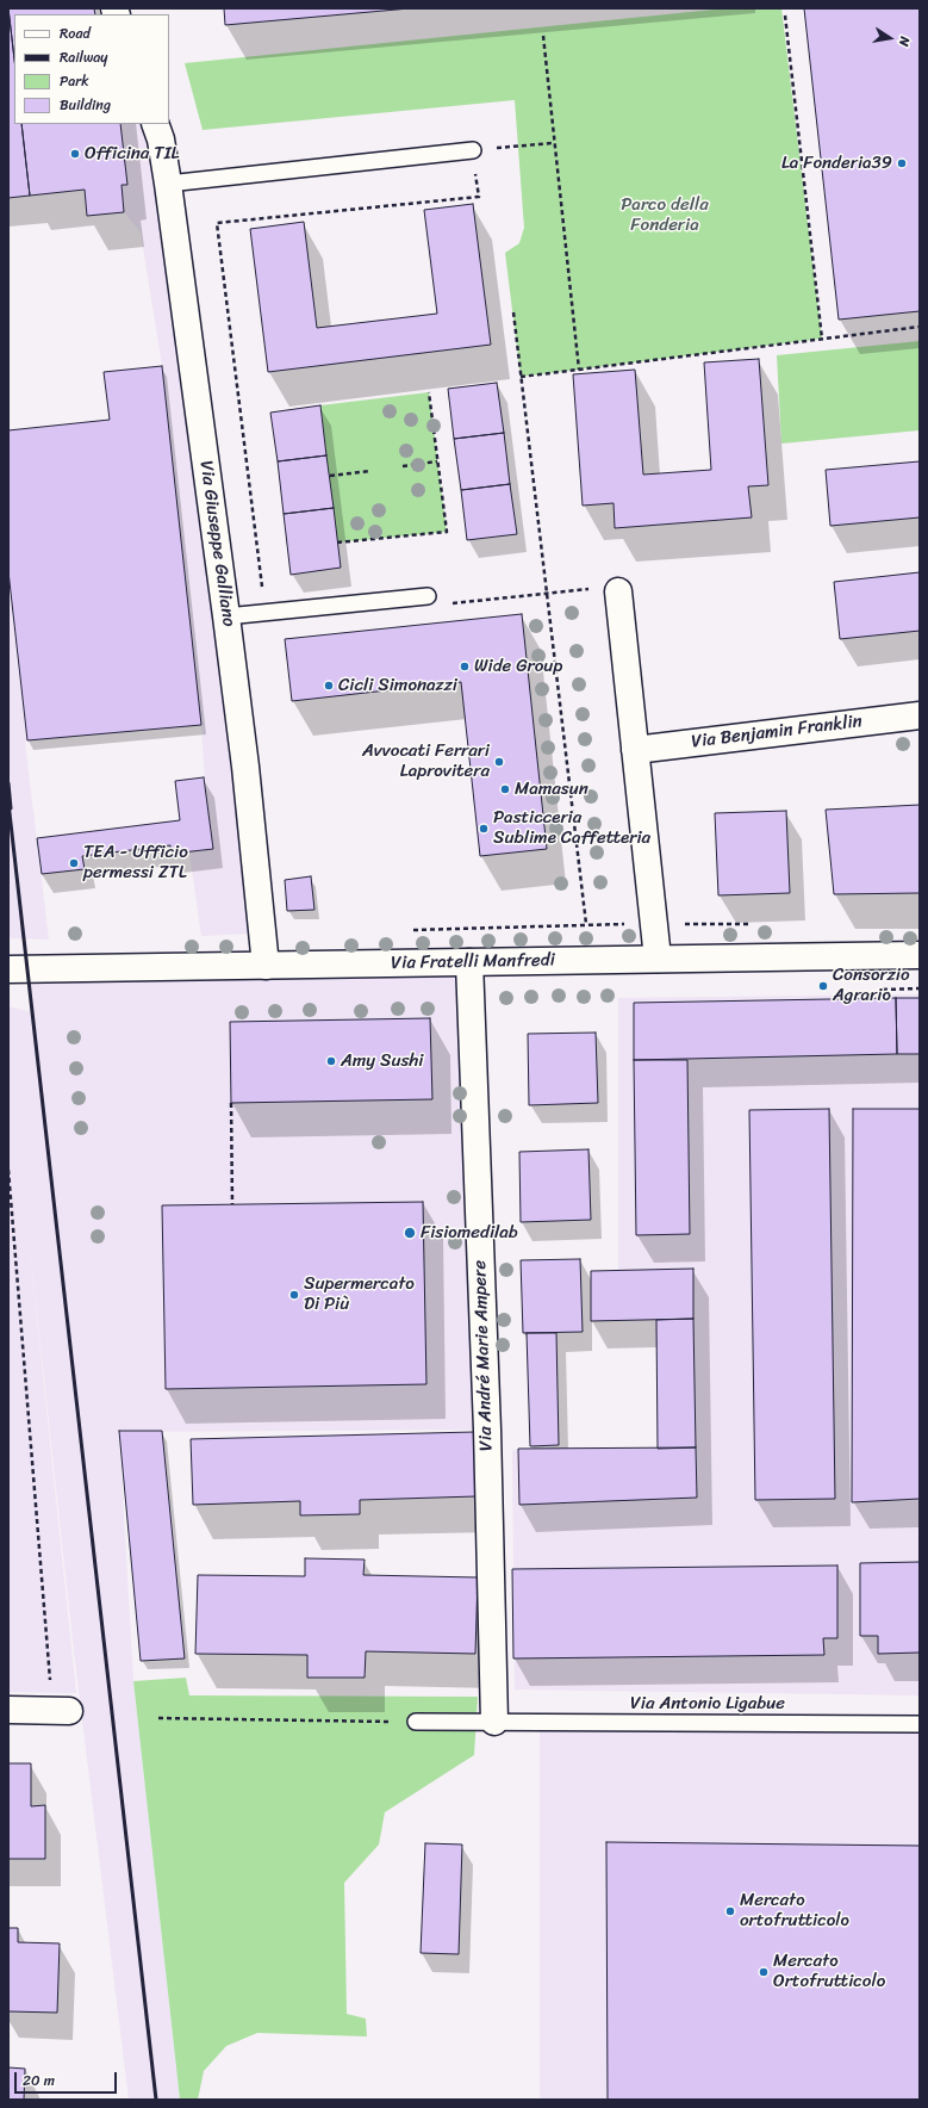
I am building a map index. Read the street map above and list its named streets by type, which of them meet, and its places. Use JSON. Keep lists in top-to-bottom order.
{
  "streets": {
    "street": [
      "Via Giuseppe Galliano",
      "Via Benjamin Franklin",
      "Via Fratelli Manfredi",
      "Via André Marie Ampere"
    ],
    "lane": ["Via Antonio Ligabue"]
  },
  "crossings": [
    ["Via Giuseppe Galliano", "Via Fratelli Manfredi"],
    ["Via Fratelli Manfredi", "Via André Marie Ampere"],
    ["Via André Marie Ampere", "Via Antonio Ligabue"]
  ],
  "parks": ["Parco della Fonderia"],
  "places": [
    "Officina TIL",
    "La Fonderia39",
    "Wide Group",
    "Cicli Simonazzi",
    "Avvocati Ferrari Laprovitera",
    "Mamasun",
    "Pasticceria Sublime Caffetteria",
    "TEA - Ufficio permessi ZTL",
    "Consorzio Agrario",
    "Amy Sushi",
    "Fisiomedilab",
    "Supermercato Di Più",
    "Mercato ortofrutticolo",
    "Mercato Ortofrutticolo"
  ],
  "legend": [
    "Road",
    "Railway",
    "Park",
    "Building"
  ],
  "scale_bar": "20 m",
  "north": "right"
}
